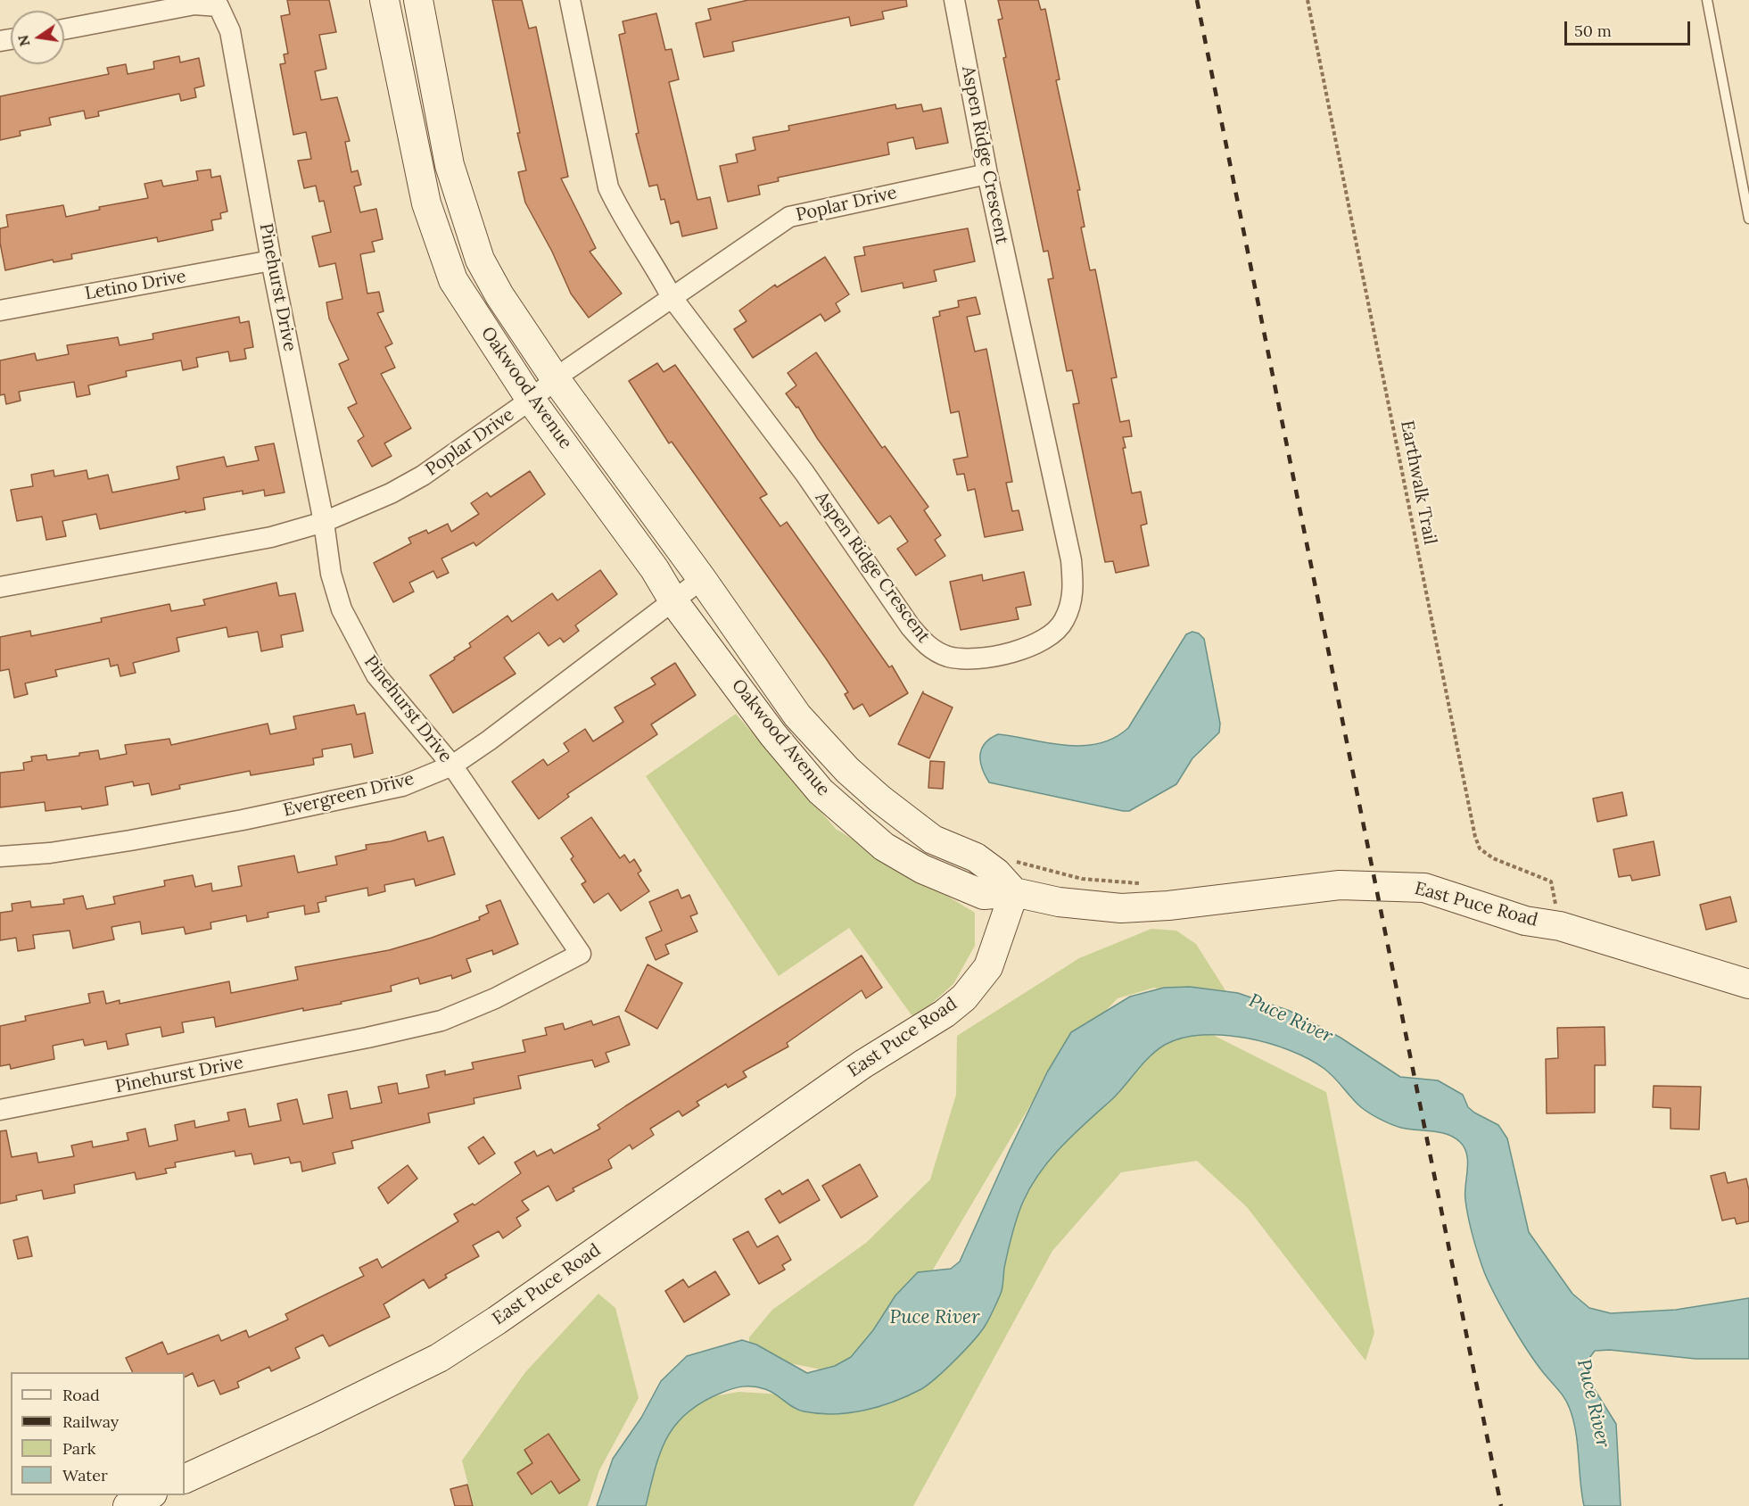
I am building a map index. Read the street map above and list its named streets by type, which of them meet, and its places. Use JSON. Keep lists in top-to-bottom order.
{
  "streets": {
    "street": [
      "Aspen Ridge Crescent",
      "Poplar Drive",
      "Letino Drive",
      "Pinehurst Drive",
      "Oakwood Avenue",
      "Evergreen Drive",
      "East Puce Road"
    ],
    "path": ["Earthwalk Trail"]
  },
  "crossings": [
    ["Aspen Ridge Crescent", "Poplar Drive"],
    ["Poplar Drive", "Pinehurst Drive"],
    ["Poplar Drive", "Oakwood Avenue"],
    ["Letino Drive", "Pinehurst Drive"],
    ["Pinehurst Drive", "Evergreen Drive"],
    ["Oakwood Avenue", "Evergreen Drive"],
    ["Oakwood Avenue", "East Puce Road"],
    ["Earthwalk Trail", "East Puce Road"]
  ],
  "water": ["Puce River"],
  "legend": [
    "Road",
    "Railway",
    "Park",
    "Water"
  ],
  "scale_bar": "50 m",
  "north": "left"
}
